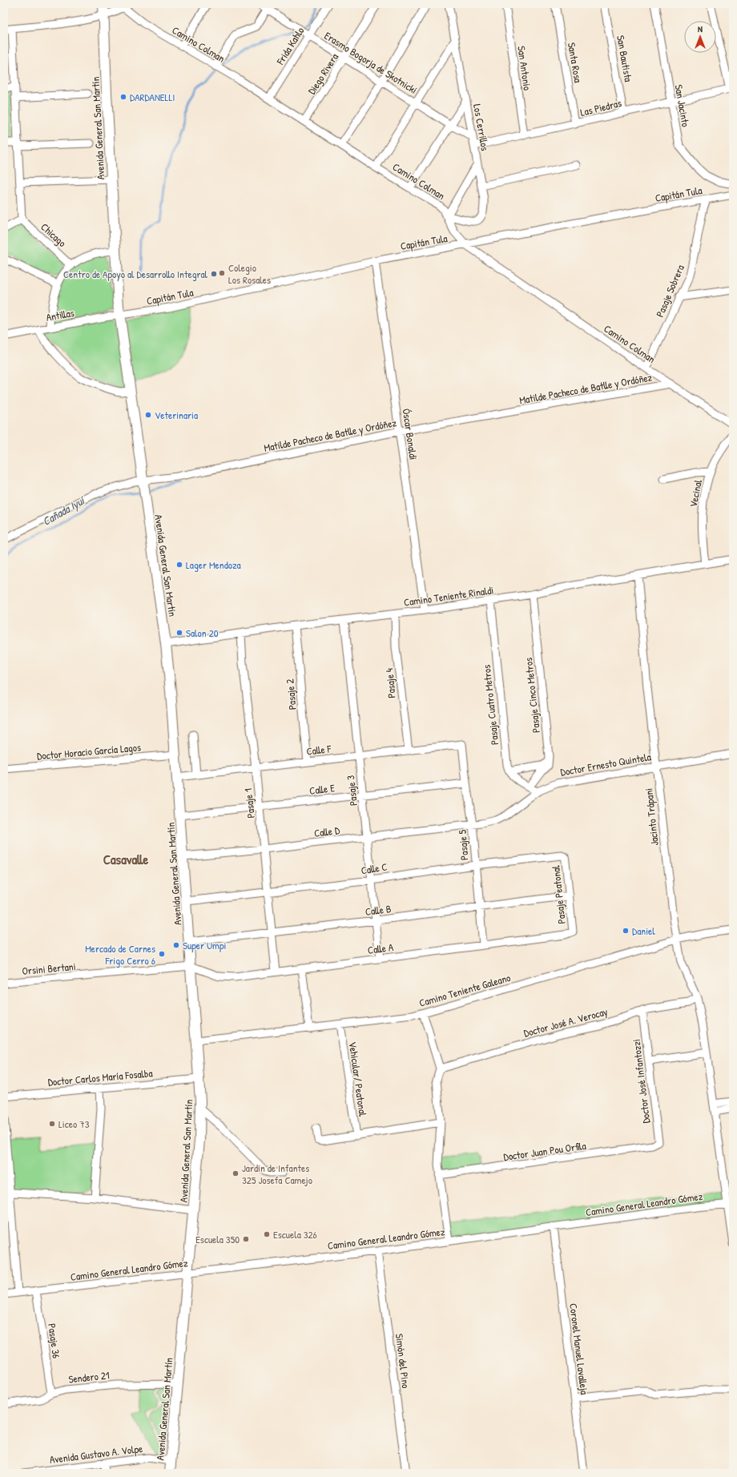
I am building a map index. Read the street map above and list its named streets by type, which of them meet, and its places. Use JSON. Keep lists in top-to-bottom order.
{
  "streets": {
    "main road": ["Avenida General San Martín"],
    "street": [
      "Camino Colman",
      "Frida Kahlo",
      "San Bautista",
      "Erasmo Bogorja de Skotnicki",
      "Santa Rosa",
      "San Antonio",
      "Diego Rivera",
      "San Jacinto",
      "Las Piedras",
      "Los Cerrillos",
      "Capitán Tula",
      "Chicago",
      "Pasaje Sobrera",
      "Antillas",
      "Matilde Pacheco de Batlle y Ordóñez",
      "Óscar Bonaldi",
      "Vecinal",
      "Camino Teniente Rinaldi",
      "Pasaje 4",
      "Pasaje 2",
      "Pasaje Cinco Metros",
      "Pasaje Cuatro Metros",
      "Calle F",
      "Doctor Horacio García Lagos",
      "Doctor Ernesto Quintela",
      "Calle E",
      "Pasaje 3",
      "Pasaje 1",
      "Jacinto Trápani",
      "Calle D",
      "Pasaje 5",
      "Calle C",
      "Pasaje Peatonal",
      "Calle B",
      "Calle A",
      "Orsini Bertani",
      "Camino Teniente Galeano",
      "Doctor José A. Verocay",
      "Doctor Carlos María Fosalba",
      "Vehicular/ Peatonal",
      "Doctor José Infantozzi",
      "Doctor Juan Pou Orfila",
      "Camino General Leandro Gómez",
      "Pasaje 36",
      "Coronel Manuel Lavalleja",
      "Simón del Pino",
      "Sendero 21",
      "Avenida Gustavo A. Volpe"
    ]
  },
  "crossings": [
    ["Camino Colman", "Frida Kahlo"],
    ["Camino Colman", "Diego Rivera"],
    ["Camino Colman", "Los Cerrillos"],
    ["Camino Colman", "Capitán Tula"],
    ["Camino Colman", "Pasaje Sobrera"],
    ["Camino Colman", "Matilde Pacheco de Batlle y Ordóñez"],
    ["Frida Kahlo", "Erasmo Bogorja de Skotnicki"],
    ["San Bautista", "Las Piedras"],
    ["Erasmo Bogorja de Skotnicki", "Diego Rivera"],
    ["Erasmo Bogorja de Skotnicki", "Los Cerrillos"],
    ["Santa Rosa", "Las Piedras"],
    ["San Antonio", "Las Piedras"],
    ["San Jacinto", "Las Piedras"],
    ["Las Piedras", "Los Cerrillos"],
    ["Avenida General San Martín", "Capitán Tula"],
    ["Avenida General San Martín", "Antillas"],
    ["Avenida General San Martín", "Matilde Pacheco de Batlle y Ordóñez"],
    ["Avenida General San Martín", "Camino Teniente Rinaldi"],
    ["Avenida General San Martín", "Calle F"],
    ["Avenida General San Martín", "Doctor Horacio García Lagos"],
    ["Avenida General San Martín", "Calle E"],
    ["Avenida General San Martín", "Calle D"],
    ["Avenida General San Martín", "Calle C"],
    ["Avenida General San Martín", "Calle B"],
    ["Avenida General San Martín", "Calle A"],
    ["Avenida General San Martín", "Orsini Bertani"],
    ["Avenida General San Martín", "Camino Teniente Galeano"],
    ["Avenida General San Martín", "Doctor Carlos María Fosalba"],
    ["Avenida General San Martín", "Camino General Leandro Gómez"],
    ["Avenida General San Martín", "Sendero 21"],
    ["Avenida General San Martín", "Avenida Gustavo A. Volpe"],
    ["Capitán Tula", "Pasaje Sobrera"],
    ["Capitán Tula", "Antillas"],
    ["Capitán Tula", "Óscar Bonaldi"],
    ["Matilde Pacheco de Batlle y Ordóñez", "Óscar Bonaldi"],
    ["Óscar Bonaldi", "Camino Teniente Rinaldi"],
    ["Vecinal", "Camino Teniente Rinaldi"],
    ["Camino Teniente Rinaldi", "Pasaje 4"],
    ["Camino Teniente Rinaldi", "Pasaje 2"],
    ["Camino Teniente Rinaldi", "Pasaje Cinco Metros"],
    ["Camino Teniente Rinaldi", "Pasaje Cuatro Metros"],
    ["Camino Teniente Rinaldi", "Pasaje 3"],
    ["Camino Teniente Rinaldi", "Pasaje 1"],
    ["Camino Teniente Rinaldi", "Jacinto Trápani"],
    ["Pasaje 4", "Calle F"],
    ["Pasaje 2", "Calle F"],
    ["Calle F", "Pasaje 3"],
    ["Calle F", "Pasaje 1"],
    ["Calle F", "Pasaje 5"],
    ["Doctor Ernesto Quintela", "Jacinto Trápani"],
    ["Doctor Ernesto Quintela", "Calle D"],
    ["Doctor Ernesto Quintela", "Pasaje 5"],
    ["Calle E", "Pasaje 3"],
    ["Calle E", "Pasaje 1"],
    ["Calle E", "Pasaje 5"],
    ["Pasaje 3", "Calle D"],
    ["Pasaje 3", "Calle C"],
    ["Pasaje 3", "Calle B"],
    ["Pasaje 3", "Calle A"],
    ["Pasaje 1", "Calle D"],
    ["Pasaje 1", "Calle C"],
    ["Pasaje 1", "Calle B"],
    ["Pasaje 1", "Calle A"],
    ["Jacinto Trápani", "Camino Teniente Galeano"],
    ["Jacinto Trápani", "Doctor José A. Verocay"],
    ["Jacinto Trápani", "Camino General Leandro Gómez"],
    ["Calle D", "Pasaje 5"],
    ["Pasaje 5", "Calle C"],
    ["Pasaje 5", "Calle B"],
    ["Pasaje 5", "Calle A"],
    ["Calle C", "Pasaje Peatonal"],
    ["Pasaje Peatonal", "Calle B"],
    ["Pasaje Peatonal", "Calle A"],
    ["Calle A", "Orsini Bertani"],
    ["Camino Teniente Galeano", "Vehicular/ Peatonal"],
    ["Doctor José A. Verocay", "Doctor José Infantozzi"],
    ["Doctor José Infantozzi", "Doctor Juan Pou Orfila"],
    ["Camino General Leandro Gómez", "Pasaje 36"],
    ["Camino General Leandro Gómez", "Coronel Manuel Lavalleja"],
    ["Camino General Leandro Gómez", "Simón del Pino"],
    ["Pasaje 36", "Sendero 21"]
  ],
  "districts": ["Casavalle"],
  "water": ["Cañada Iyuí"],
  "places": [
    "DARDANELLI",
    "Colegio Los Rosales",
    "Centro de Apoyo al Desarrollo Integral",
    "Veterinaria",
    "Lager Mendoza",
    "Salon 20",
    "Daniel",
    "Super Umpi",
    "Mercado de Carnes Frigo Cerro 6",
    "Liceo 73",
    "Jardín de Infantes 325 Josefa Camejo",
    "Escuela 326",
    "Escuela 350"
  ],
  "north": "top"
}
